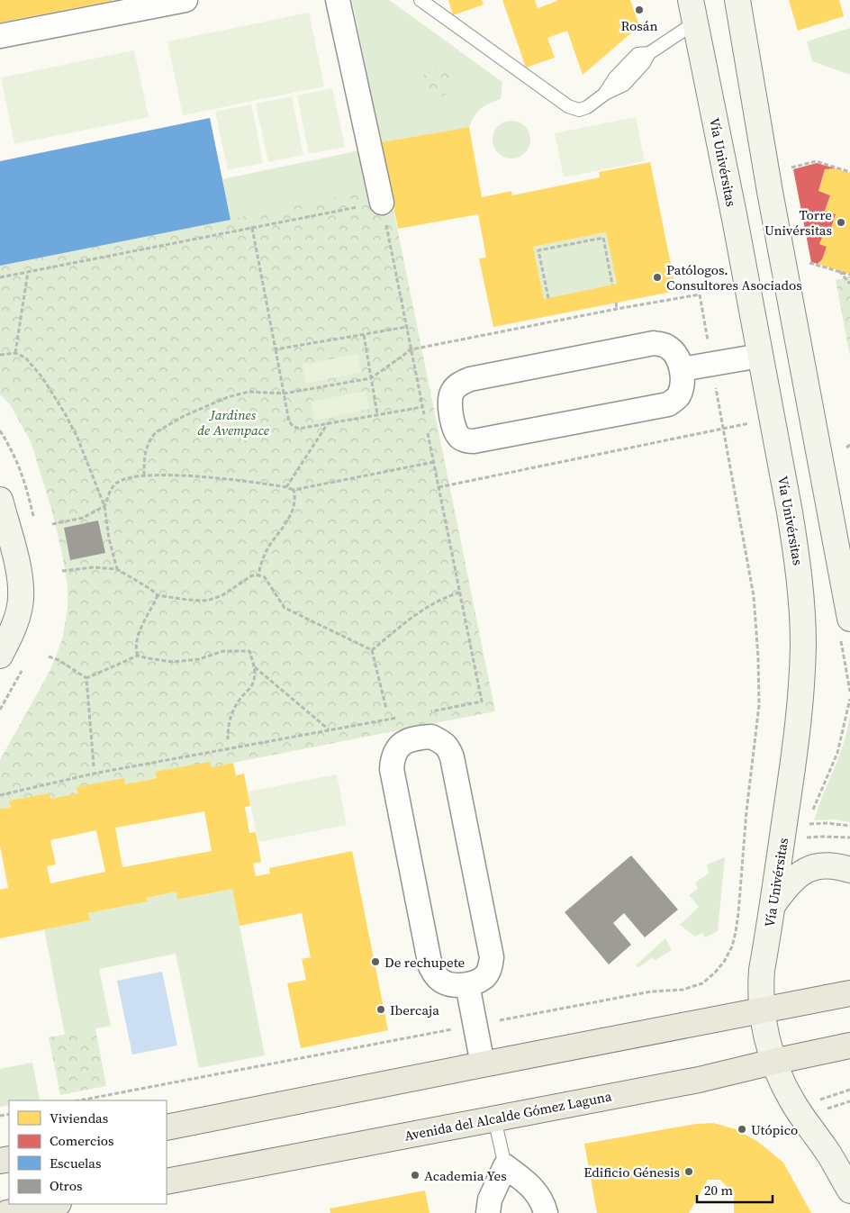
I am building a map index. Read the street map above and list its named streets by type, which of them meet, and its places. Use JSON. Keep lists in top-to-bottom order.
{
  "streets": {
    "main road": ["Vía Univérsitas", "Avenida del Alcalde Gómez Laguna"]
  },
  "crossings": [
    ["Vía Univérsitas", "Avenida del Alcalde Gómez Laguna"]
  ],
  "parks": ["Jardines de Avempace"],
  "places": [
    "Rosán",
    "Torre Univérsitas",
    "Patólogos. Consultores Asociados",
    "De rechupete",
    "Ibercaja",
    "Utópico",
    "Edificio Génesis",
    "Academia Yes"
  ],
  "legend": [
    "Viviendas",
    "Comercios",
    "Escuelas",
    "Otros"
  ],
  "scale_bar": "20 m"
}
